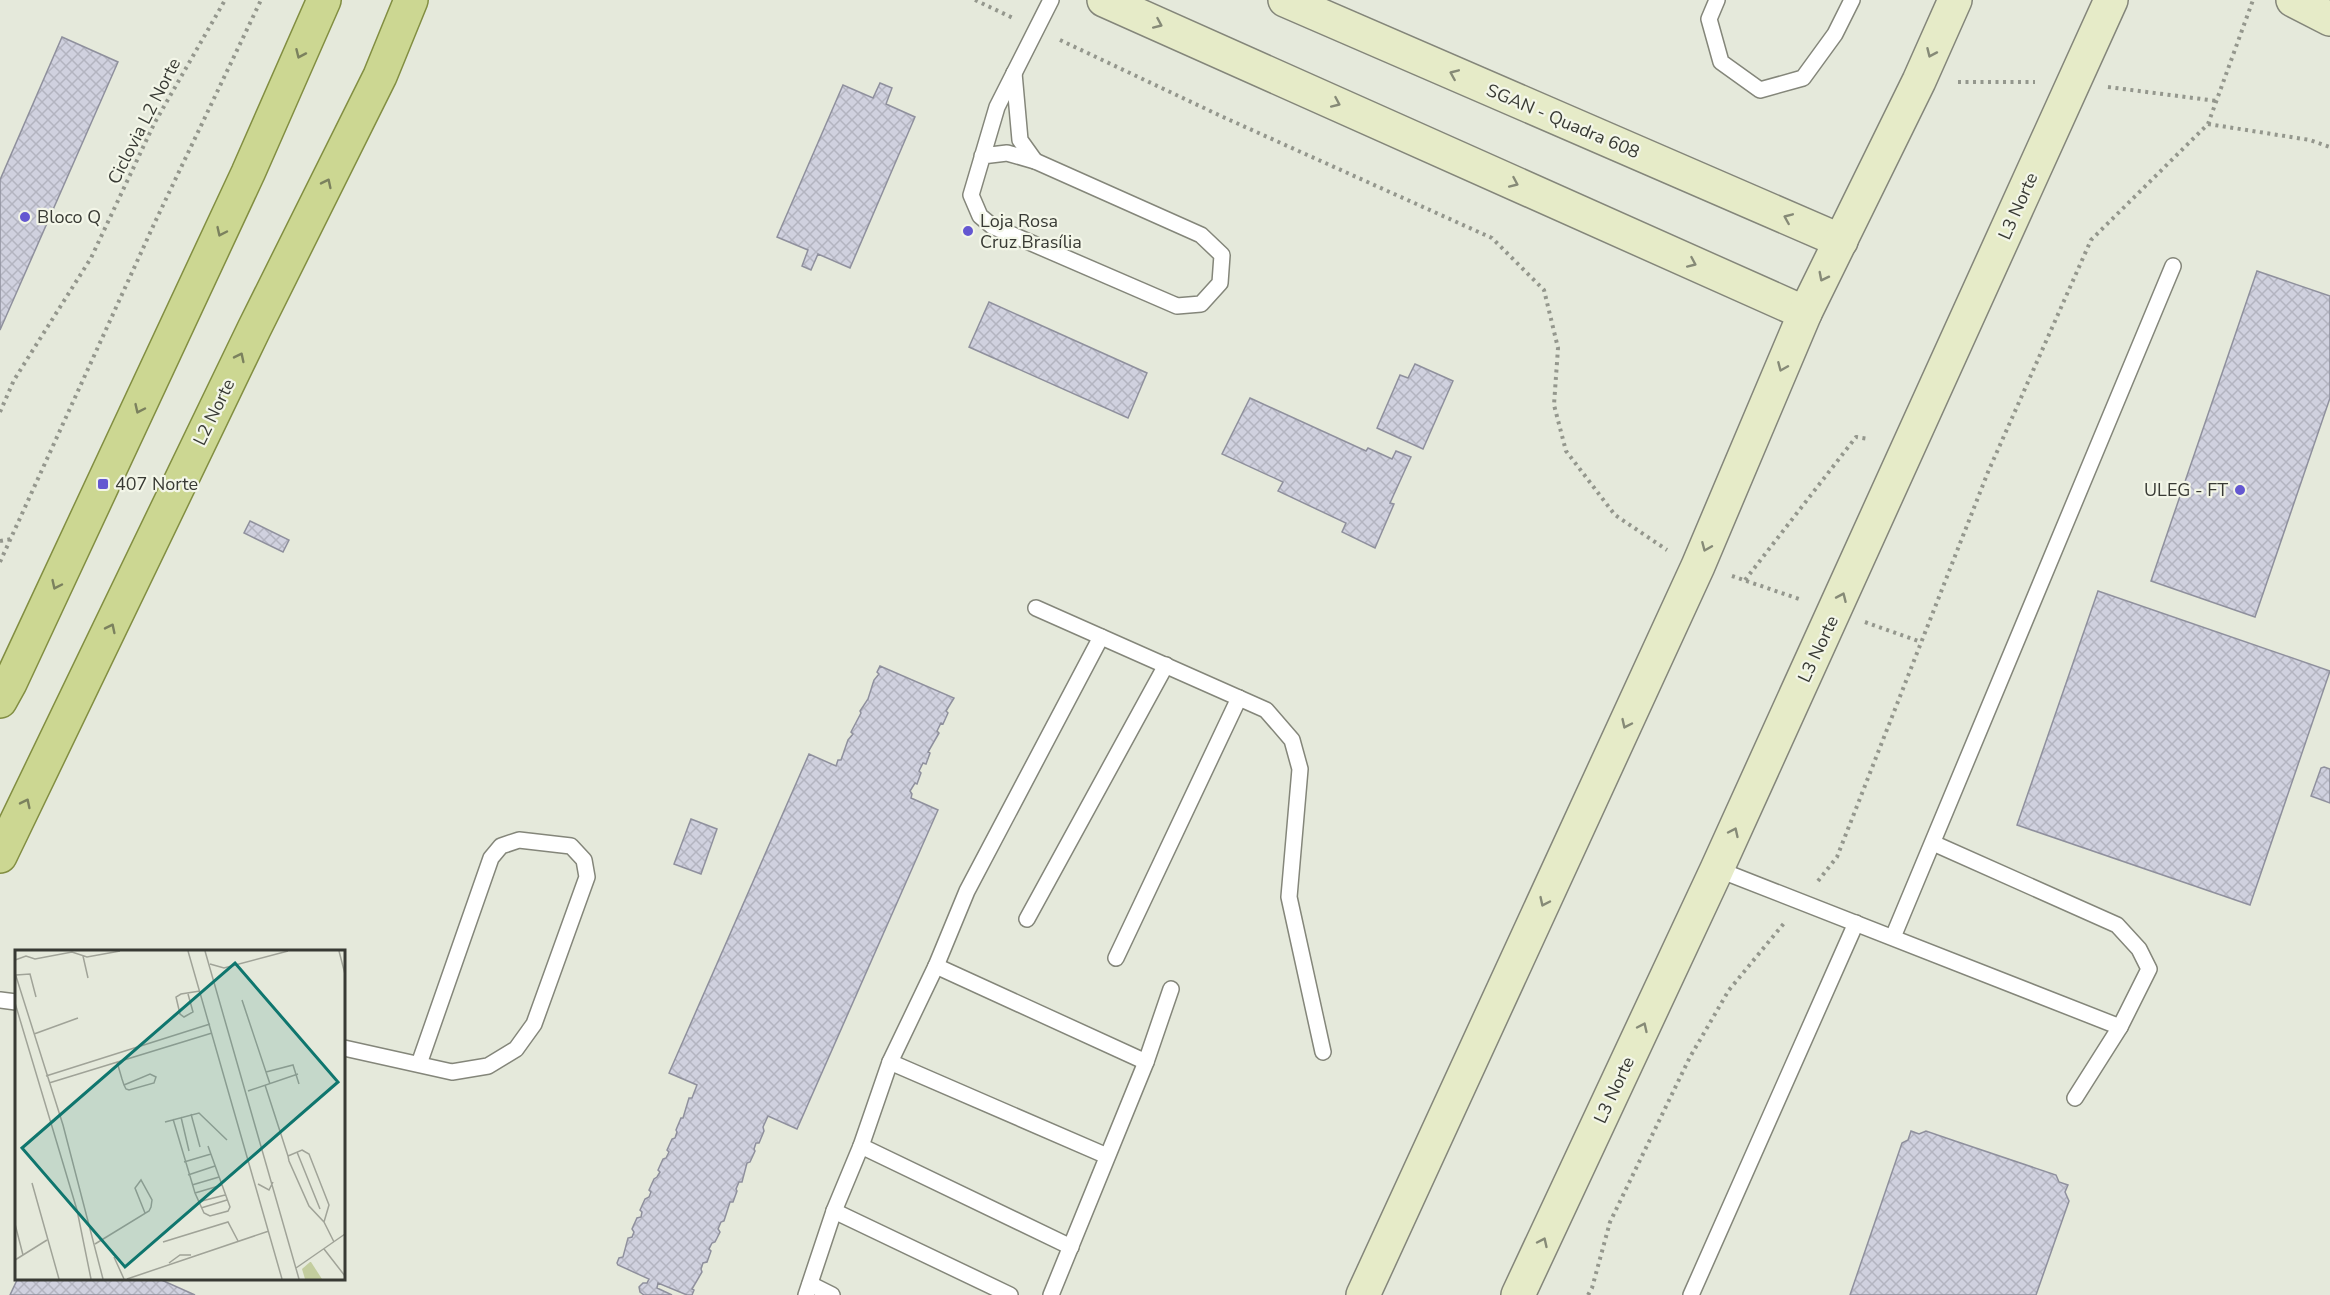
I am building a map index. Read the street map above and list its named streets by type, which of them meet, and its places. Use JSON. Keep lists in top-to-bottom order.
{
  "streets": {
    "main road": ["SGAN - Quadra 608", "L3 Norte", "L2 Norte"],
    "path": ["Ciclovia L2 Norte"]
  },
  "places": {
    "other": ["Bloco Q", "Loja Rosa Cruz Brasília", "ULEG - FT"],
    "transit": ["407 Norte"]
  }
}
